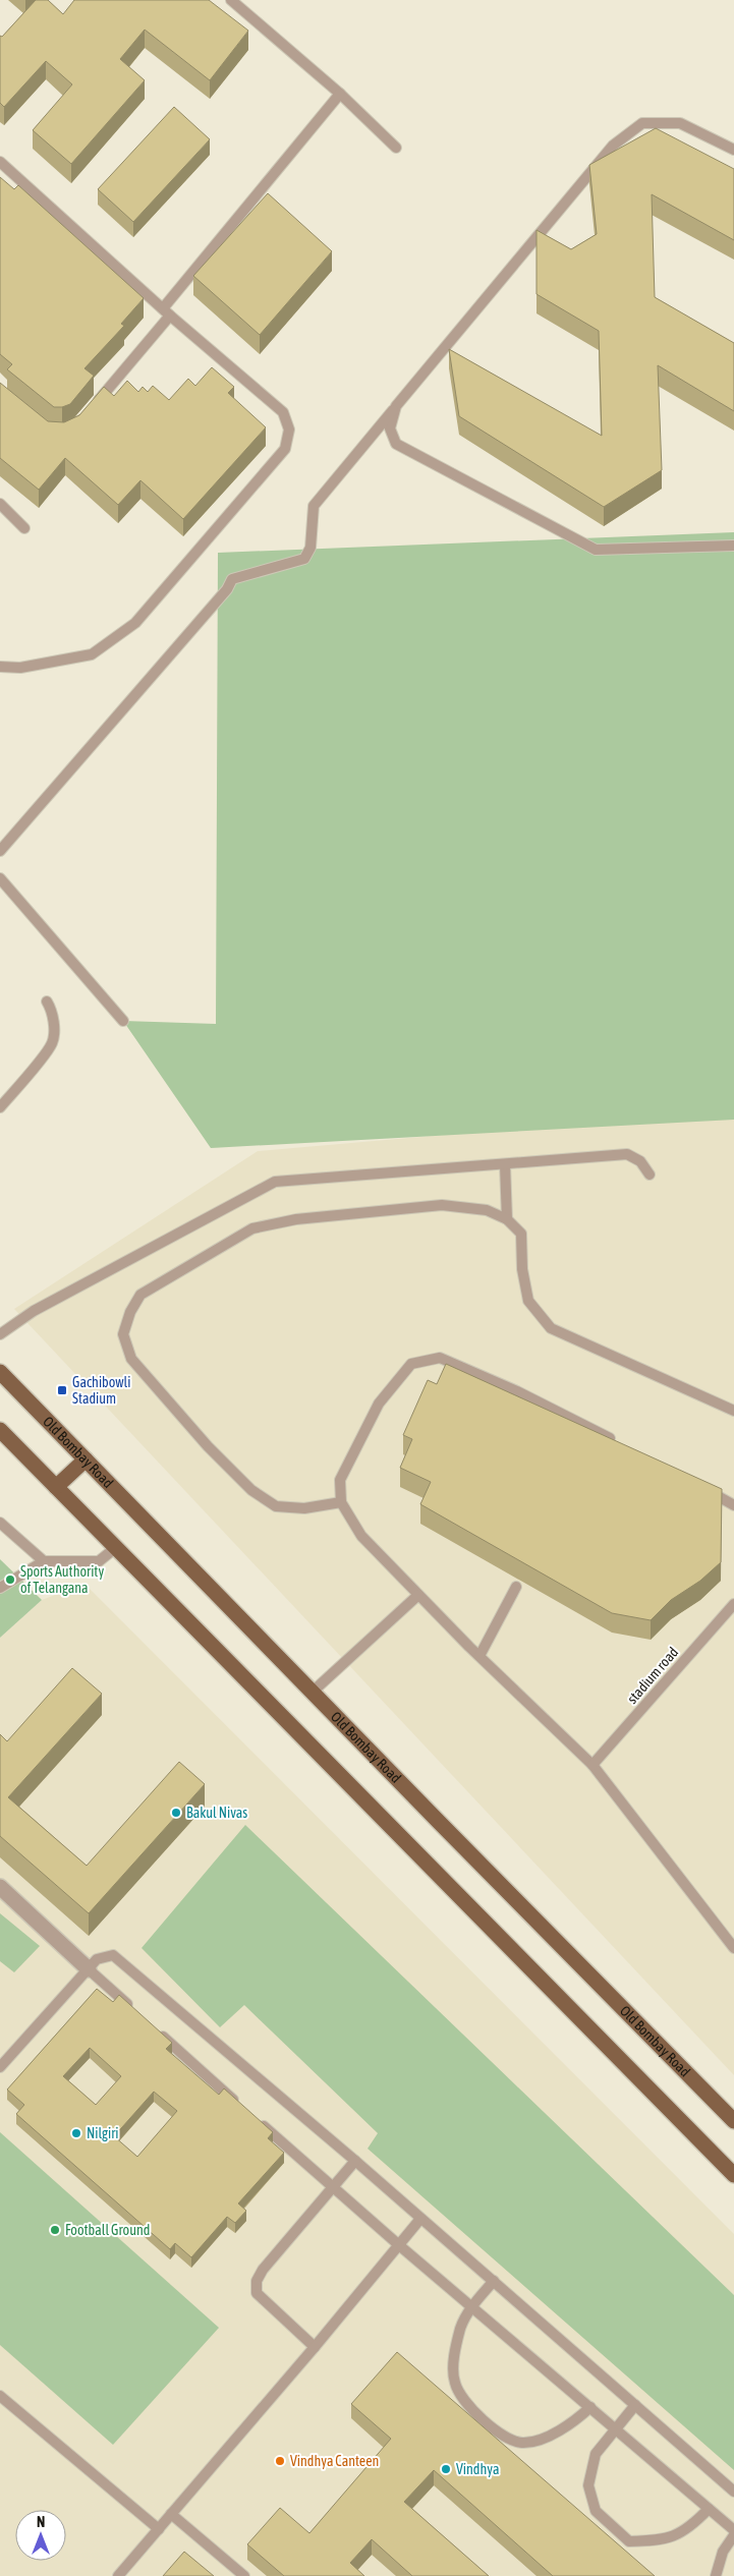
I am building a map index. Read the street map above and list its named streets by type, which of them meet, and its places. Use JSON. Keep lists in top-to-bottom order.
{
  "streets": {
    "main road": ["Old Bombay Road"],
    "lane": ["stadium road"]
  },
  "places": {
    "transit": ["Gachibowli Stadium"],
    "other": [
      "Sports Authority of Telangana",
      "Bakul Nivas",
      "Nilgiri",
      "Football Ground",
      "Vindhya Canteen",
      "Vindhya"
    ]
  },
  "north": "top"
}
